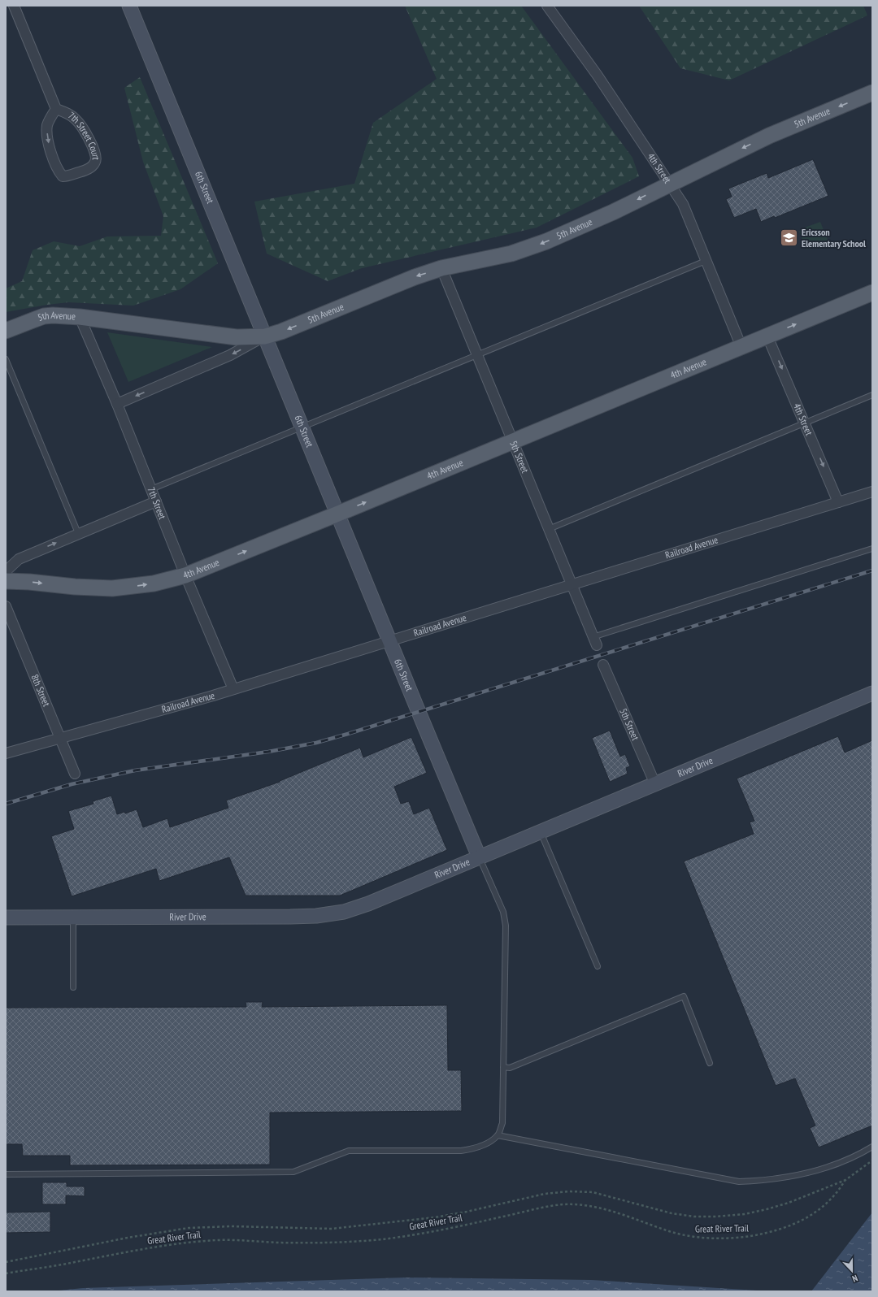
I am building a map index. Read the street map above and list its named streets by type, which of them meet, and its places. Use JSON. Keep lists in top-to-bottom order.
{
  "streets": {
    "main road": ["5th Avenue", "4th Avenue"],
    "street": [
      "7th Street Court",
      "4th Street",
      "6th Street",
      "5th Street",
      "7th Street",
      "Railroad Avenue",
      "8th Street",
      "River Drive"
    ],
    "path": ["Great River Trail"]
  },
  "crossings": [
    ["5th Avenue", "4th Street"],
    ["5th Avenue", "6th Street"],
    ["5th Avenue", "5th Street"],
    ["5th Avenue", "7th Street"],
    ["4th Street", "4th Avenue"],
    ["4th Street", "Railroad Avenue"],
    ["6th Street", "4th Avenue"],
    ["6th Street", "Railroad Avenue"],
    ["6th Street", "River Drive"],
    ["4th Avenue", "5th Street"],
    ["4th Avenue", "7th Street"],
    ["5th Street", "Railroad Avenue"],
    ["5th Street", "River Drive"],
    ["7th Street", "Railroad Avenue"],
    ["Railroad Avenue", "8th Street"]
  ],
  "one_way": ["5th Avenue", "4th Avenue"],
  "places": {
    "school or university": ["Ericsson Elementary School"]
  },
  "north": "bottom"
}
